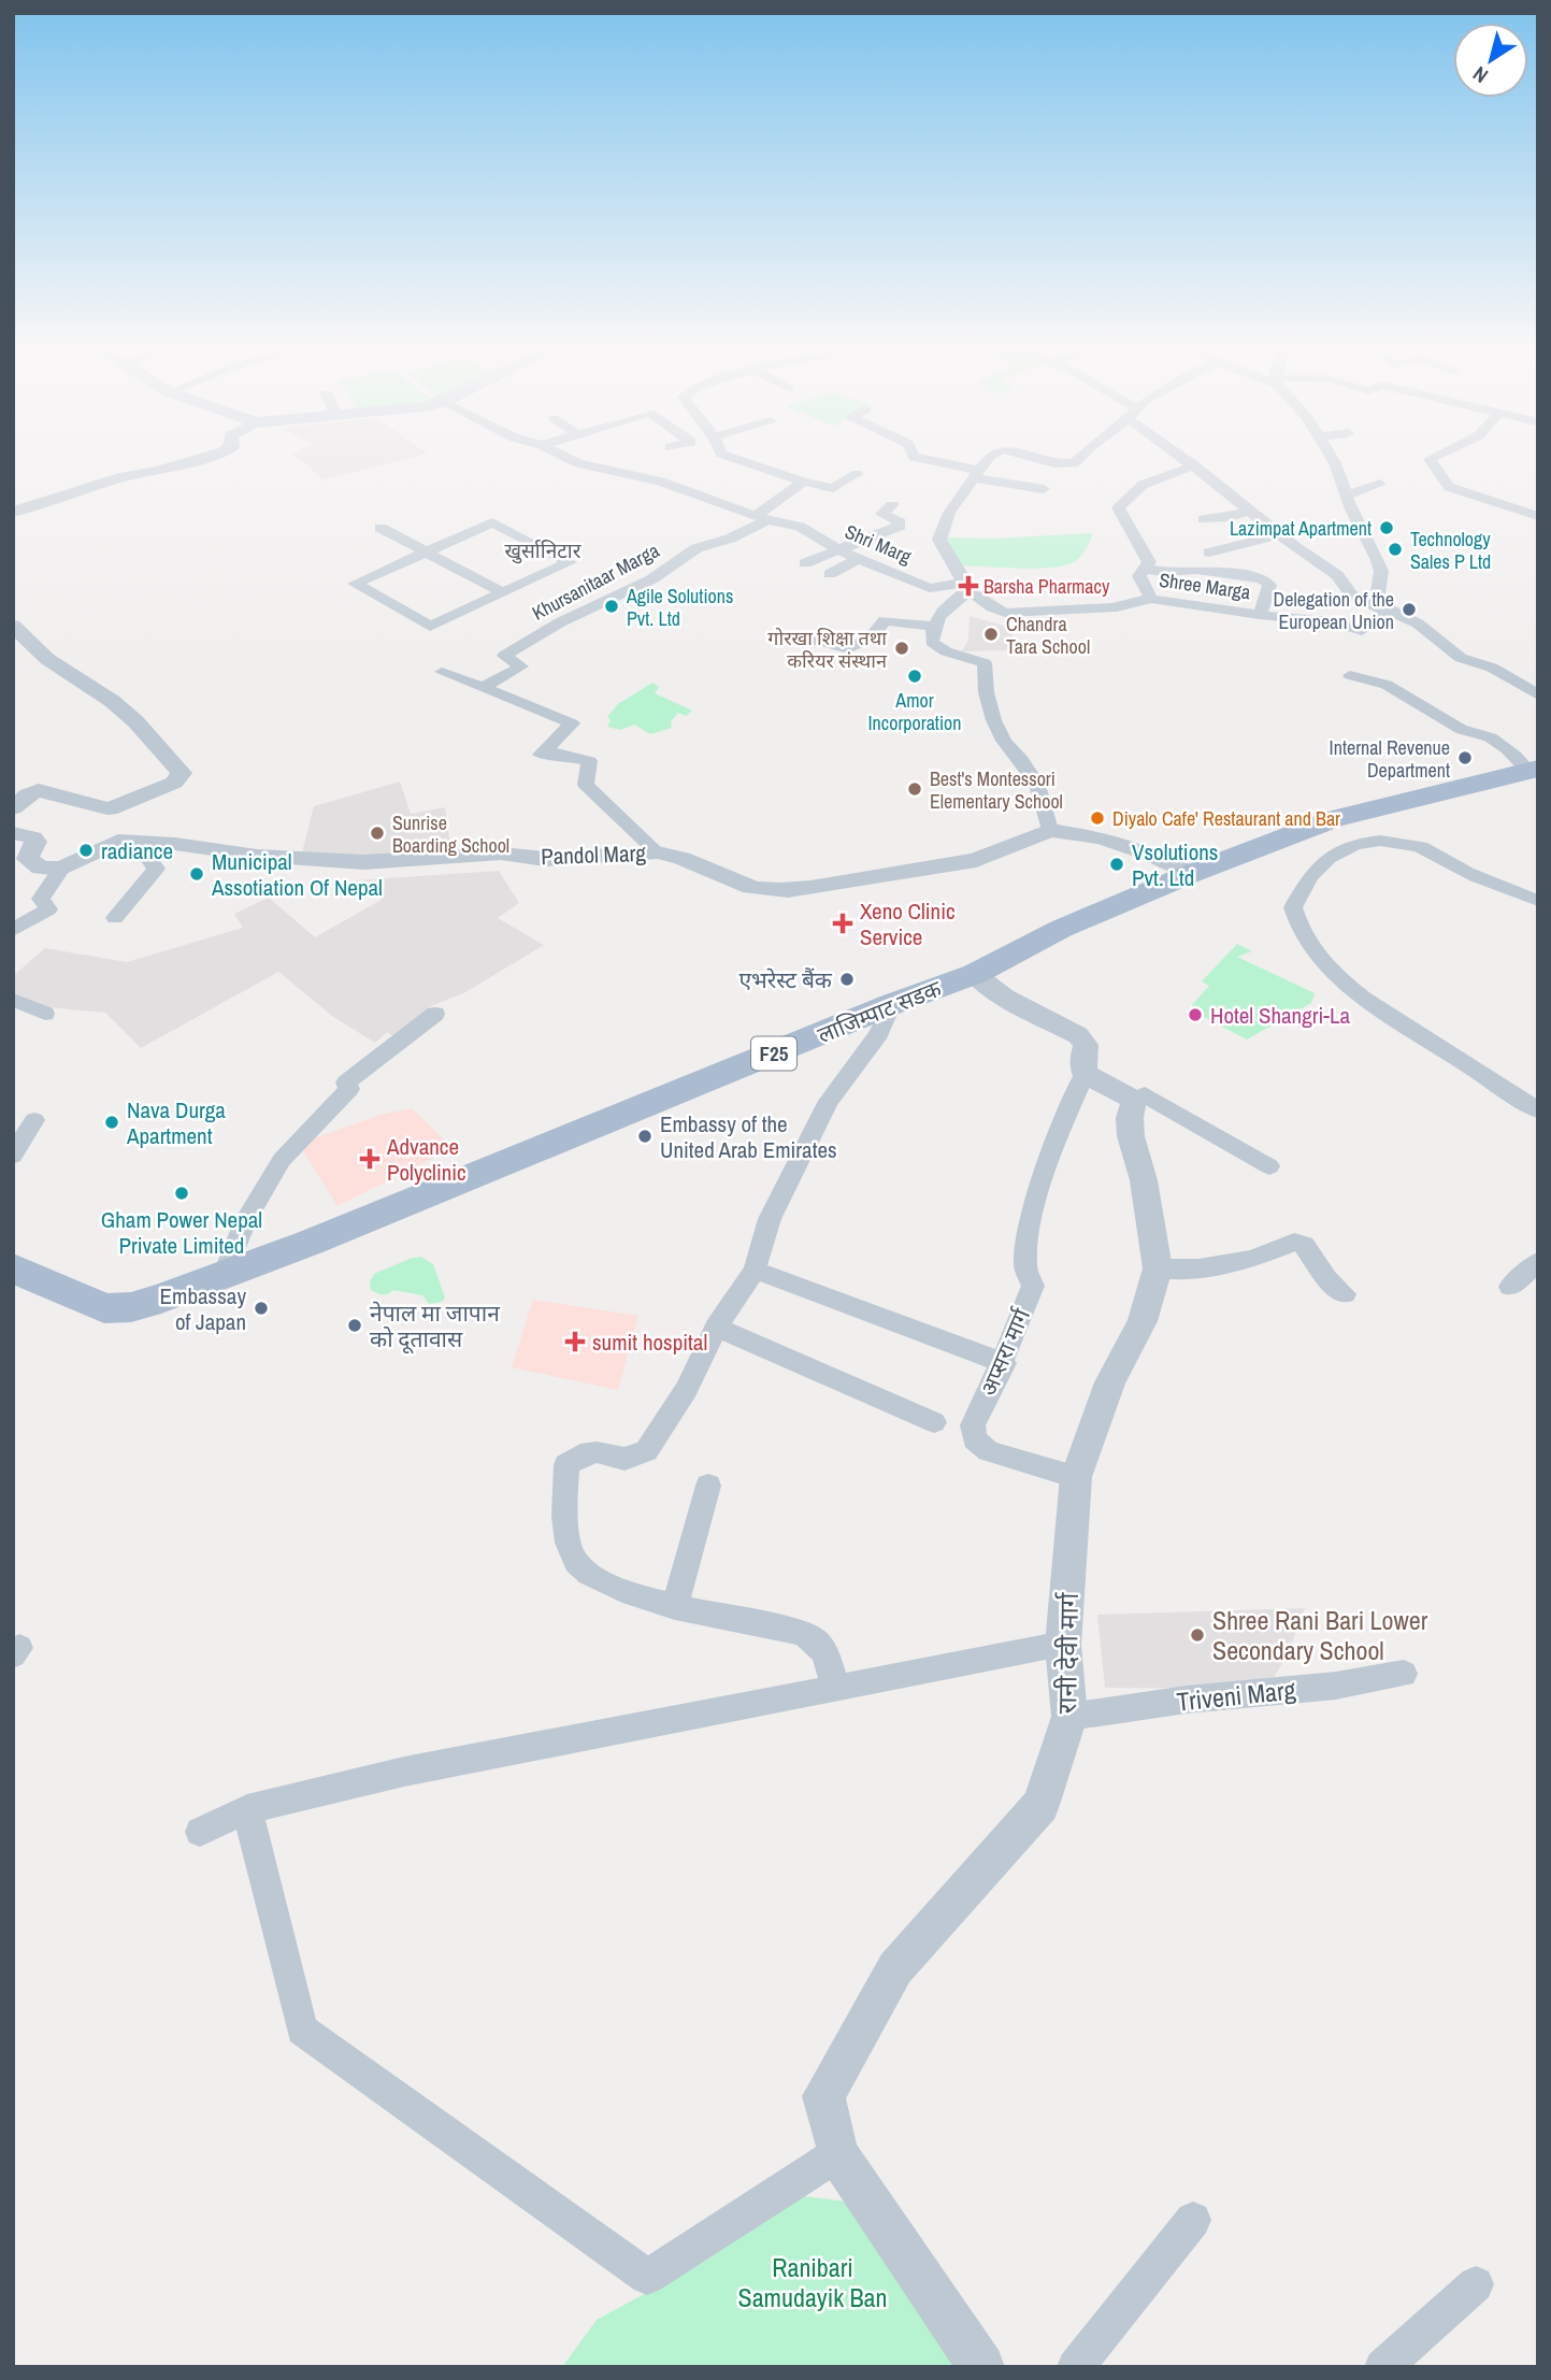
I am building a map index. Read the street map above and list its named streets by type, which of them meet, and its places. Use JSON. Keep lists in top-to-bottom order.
{
  "streets": {
    "main road": ["लाजिम्पाट सडक", "F25"],
    "street": [
      "Shri Marg",
      "Khursanitaar Marga",
      "Shree Marga",
      "Pandol Marg",
      "अप्सरा मार्ग",
      "रानी देवी मार्ग",
      "Triveni Marg"
    ]
  },
  "crossings": [
    ["Shri Marg", "Khursanitaar Marga"],
    ["Shri Marg", "Shree Marga"],
    ["अप्सरा मार्ग", "रानी देवी मार्ग"],
    ["रानी देवी मार्ग", "Triveni Marg"]
  ],
  "districts": ["खुर्सानिटार"],
  "parks": ["Ranibari Samudayik Ban"],
  "places": {
    "other": [
      "Lazimpat Apartment",
      "Technology Sales P Ltd",
      "Agile Solutions Pvt. Ltd",
      "Delegation of the European Union",
      "Chandra Tara School",
      "गोरखा शिक्षा तथा करियर संस्थान",
      "Amor Incorporation",
      "Internal Revenue Department",
      "Best's Montessori Elementary School",
      "Diyalo Cafe' Restaurant and Bar",
      "Sunrise Boarding School",
      "radiance",
      "Vsolutions Pvt. Ltd",
      "Municipal Assotiation Of Nepal",
      "एभरेस्ट बैंक",
      "Hotel Shangri-La",
      "Nava Durga Apartment",
      "Embassy of the United Arab Emirates",
      "Gham Power Nepal Private Limited",
      "Embassay of Japan",
      "नेपाल मा जापान को दूतावास",
      "Shree Rani Bari Lower Secondary School"
    ],
    "health": [
      "Barsha Pharmacy",
      "Xeno Clinic Service",
      "Advance Polyclinic",
      "sumit hospital"
    ]
  },
  "north": "bottom left"
}
